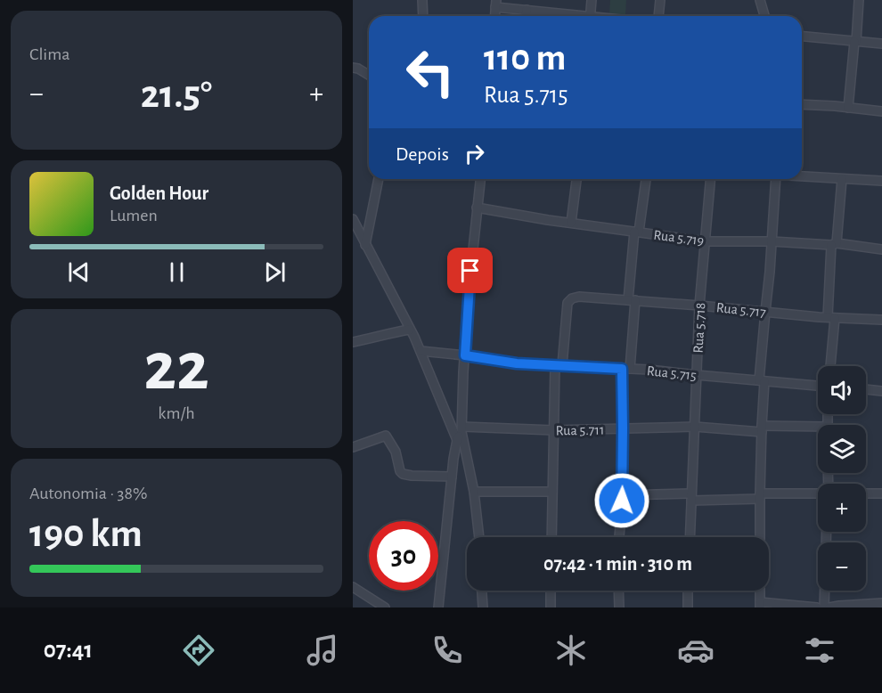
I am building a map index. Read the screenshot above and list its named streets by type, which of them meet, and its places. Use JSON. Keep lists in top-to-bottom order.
{
  "streets": {
    "street": [
      "Rua 5.719",
      "Rua 5.717",
      "Rua 5.718",
      "Rua 5.715",
      "Rua 5.711"
    ]
  },
  "crossings": [
    ["Rua 5.719", "Rua 5.718"],
    ["Rua 5.717", "Rua 5.718"],
    ["Rua 5.717", "Rua 5.715"],
    ["Rua 5.718", "Rua 5.715"],
    ["Rua 5.718", "Rua 5.711"]
  ],
  "page": {
    "tile": [
      "Clima",
      ["22", "km/h"],
      ["Autonomia · 38%", "190 km"]
    ],
    "turn": ["110 m", "Rua 5.715"],
    "heat": ["−", "21.5°", "+"],
    "then": "Depois",
    "song": ["Golden Hour", "Lumen"],
    "map_buttons": ["+", "−"],
    "limit": "30",
    "trip": "07:42 · 1 min · 310 m",
    "tabs": "07:41"
  }
}
